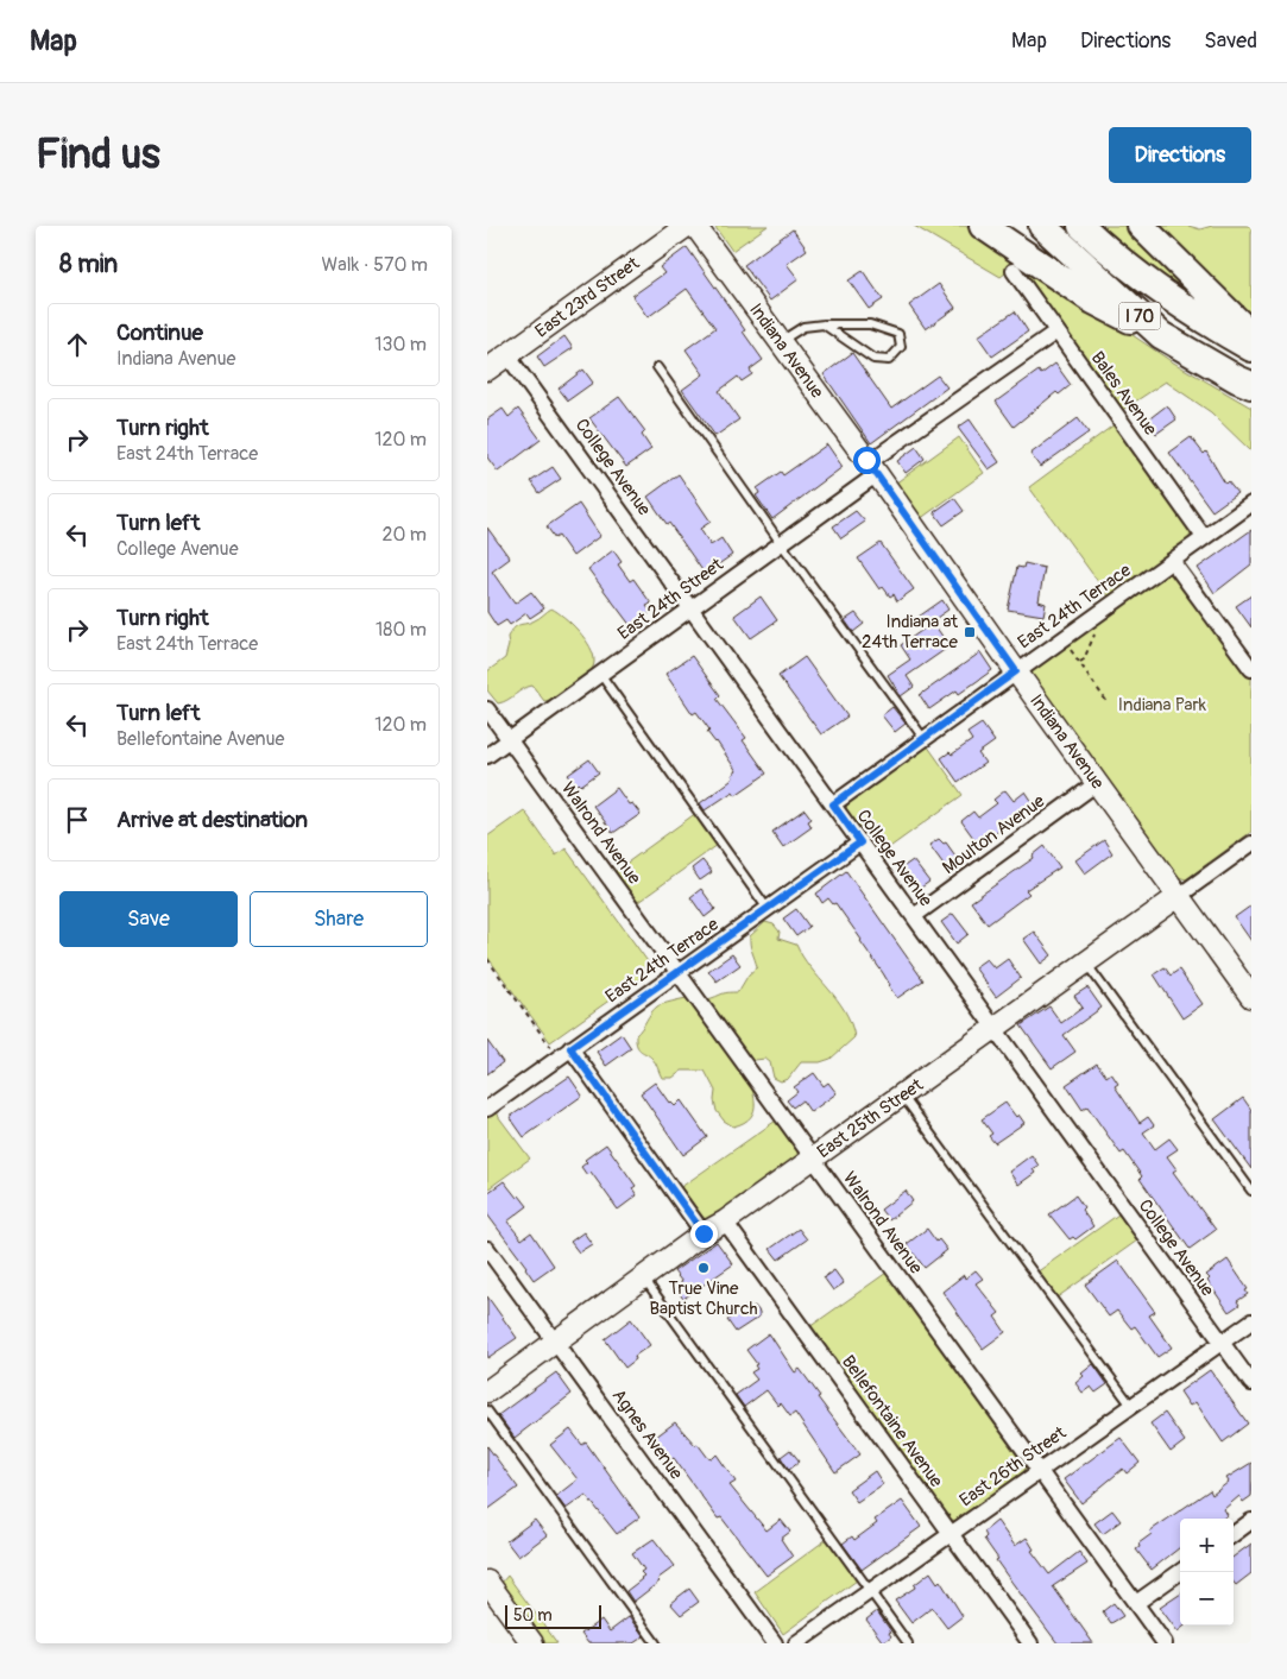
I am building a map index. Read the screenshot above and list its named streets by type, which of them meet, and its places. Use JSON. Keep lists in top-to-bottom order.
{
  "streets": {
    "highway": ["I 70"],
    "street": [
      "East 23rd Street",
      "Indiana Avenue",
      "Bales Avenue",
      "College Avenue",
      "East 24th Street",
      "East 24th Terrace",
      "Walrond Avenue",
      "Moulton Avenue",
      "East 25th Street",
      "Bellefontaine Avenue",
      "Agnes Avenue",
      "East 26th Street"
    ]
  },
  "crossings": [
    ["East 23rd Street", "College Avenue"],
    ["Indiana Avenue", "East 24th Street"],
    ["Indiana Avenue", "East 24th Terrace"],
    ["Indiana Avenue", "Moulton Avenue"],
    ["Indiana Avenue", "East 25th Street"],
    ["Bales Avenue", "East 24th Street"],
    ["Bales Avenue", "East 24th Terrace"],
    ["College Avenue", "East 24th Street"],
    ["College Avenue", "East 24th Terrace"],
    ["College Avenue", "Moulton Avenue"],
    ["College Avenue", "East 25th Street"],
    ["College Avenue", "East 26th Street"],
    ["East 24th Street", "Walrond Avenue"],
    ["East 24th Terrace", "Walrond Avenue"],
    ["Walrond Avenue", "East 25th Street"],
    ["Walrond Avenue", "East 26th Street"],
    ["East 25th Street", "Bellefontaine Avenue"],
    ["East 25th Street", "Agnes Avenue"],
    ["Bellefontaine Avenue", "East 26th Street"]
  ],
  "parks": ["Indiana Park"],
  "places": {
    "transit": ["Indiana at 24th Terrace"],
    "other": ["True Vine Baptist Church"]
  },
  "scale_bar": "50 m",
  "page": {
    "header": "Map",
    "nav": ["Map", "Directions", "Saved"],
    "buttons": [
      "Directions",
      ["Save", "Share"]
    ],
    "title": "Find us",
    "heading": ["8 min", "Walk · 570 m"],
    "list": [
      ["Continue", "Indiana Avenue", "130 m"],
      ["Turn right", "East 24th Terrace", "120 m"],
      ["Turn left", "College Avenue", "20 m"],
      ["Turn right", "East 24th Terrace", "180 m"],
      ["Turn left", "Bellefontaine Avenue", "120 m"],
      "Arrive at destination"
    ],
    "map_buttons": ["+", "−"],
    "scale": "50 m"
  }
}
